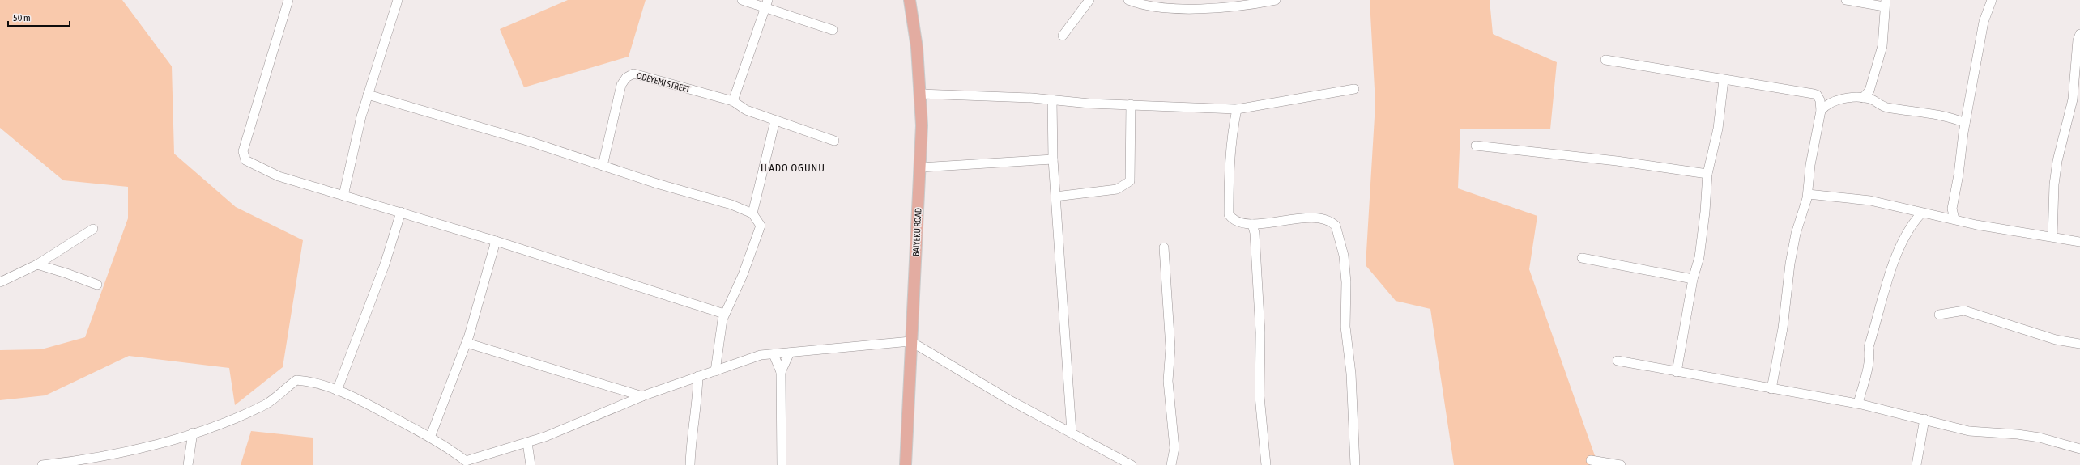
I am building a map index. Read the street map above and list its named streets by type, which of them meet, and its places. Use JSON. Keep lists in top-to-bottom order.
{
  "streets": {
    "main road": ["BAIYEKU ROAD"],
    "street": ["ODEYEMI STREET"]
  },
  "districts": ["ILADO OGUNU"],
  "scale_bar": "50 m"
}
